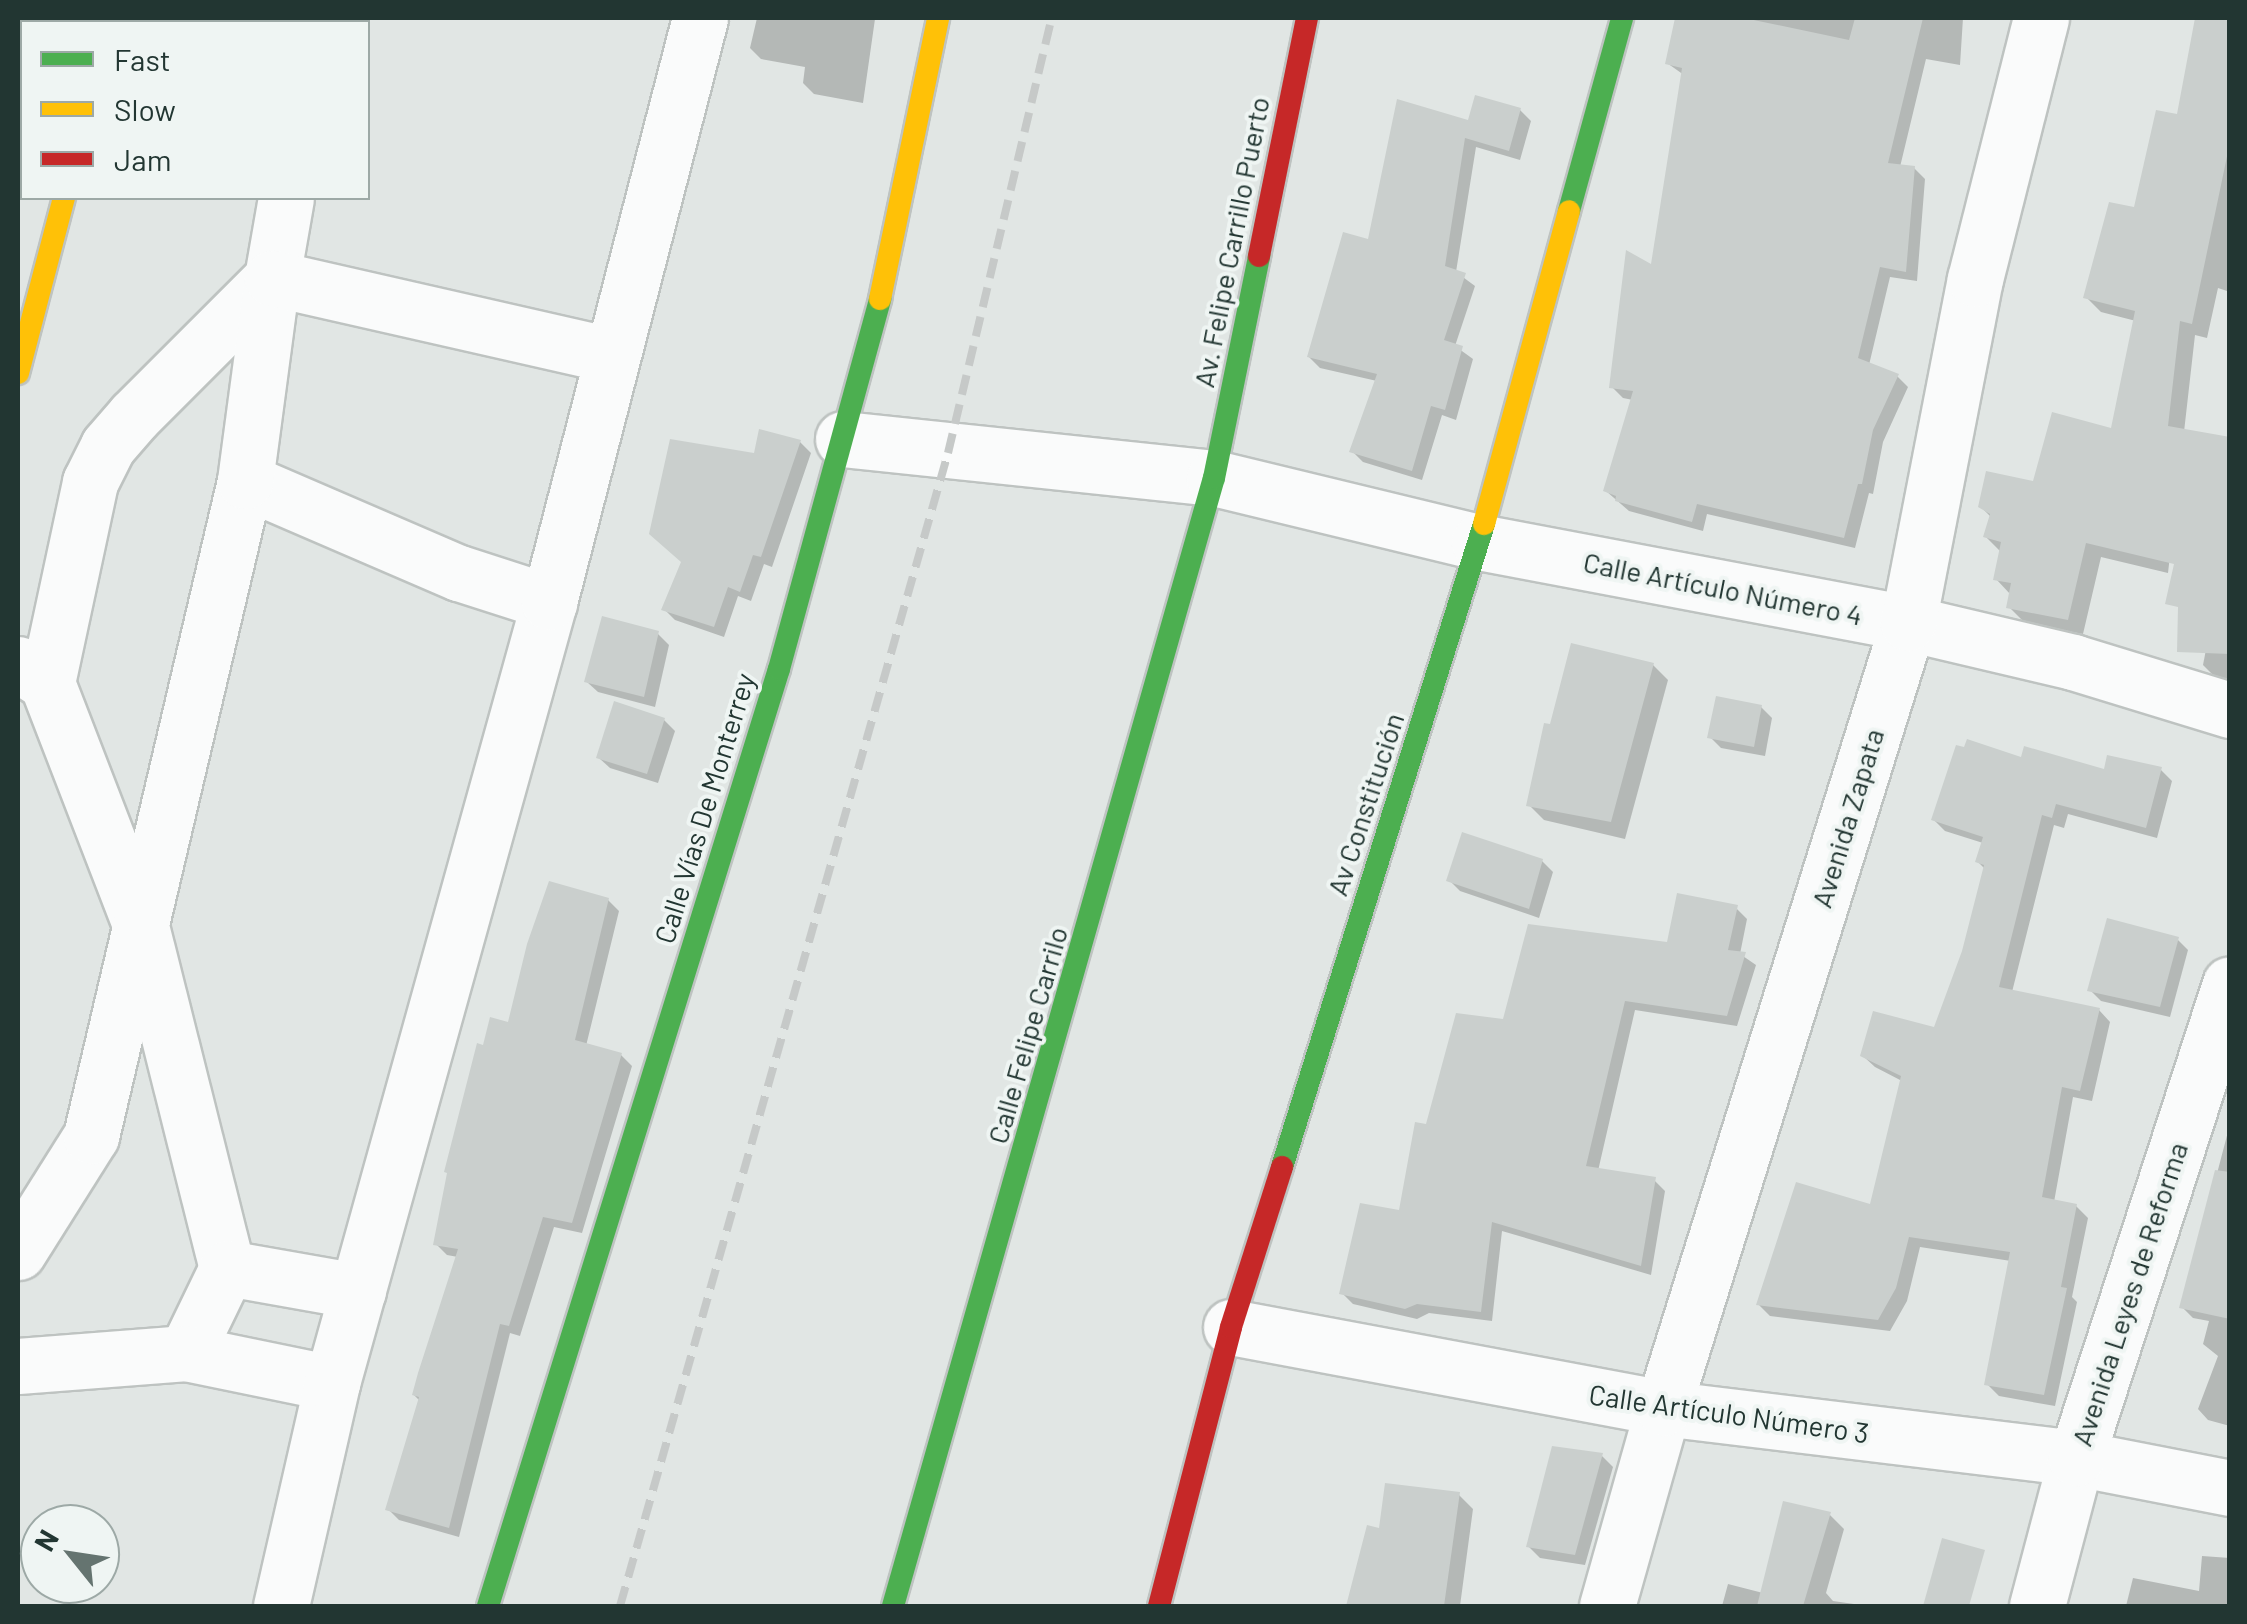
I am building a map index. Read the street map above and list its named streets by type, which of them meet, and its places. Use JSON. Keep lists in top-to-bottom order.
{
  "streets": {
    "street": [
      "Av. Felipe Carrillo Puerto",
      "Calle Artículo Número 4",
      "Av Constitución",
      "Calle Vías De Monterrey",
      "Avenida Zapata",
      "Calle Felipe Carrilo",
      "Avenida Leyes de Reforma",
      "Calle Artículo Número 3"
    ]
  },
  "crossings": [
    ["Av. Felipe Carrillo Puerto", "Calle Artículo Número 4"],
    ["Av. Felipe Carrillo Puerto", "Calle Felipe Carrilo"],
    ["Calle Artículo Número 4", "Av Constitución"],
    ["Calle Artículo Número 4", "Calle Vías De Monterrey"],
    ["Calle Artículo Número 4", "Avenida Zapata"],
    ["Calle Artículo Número 4", "Calle Felipe Carrilo"],
    ["Av Constitución", "Calle Artículo Número 3"],
    ["Avenida Zapata", "Calle Artículo Número 3"],
    ["Avenida Leyes de Reforma", "Calle Artículo Número 3"]
  ],
  "legend": ["Fast", "Slow", "Jam"],
  "north": "top left"
}
